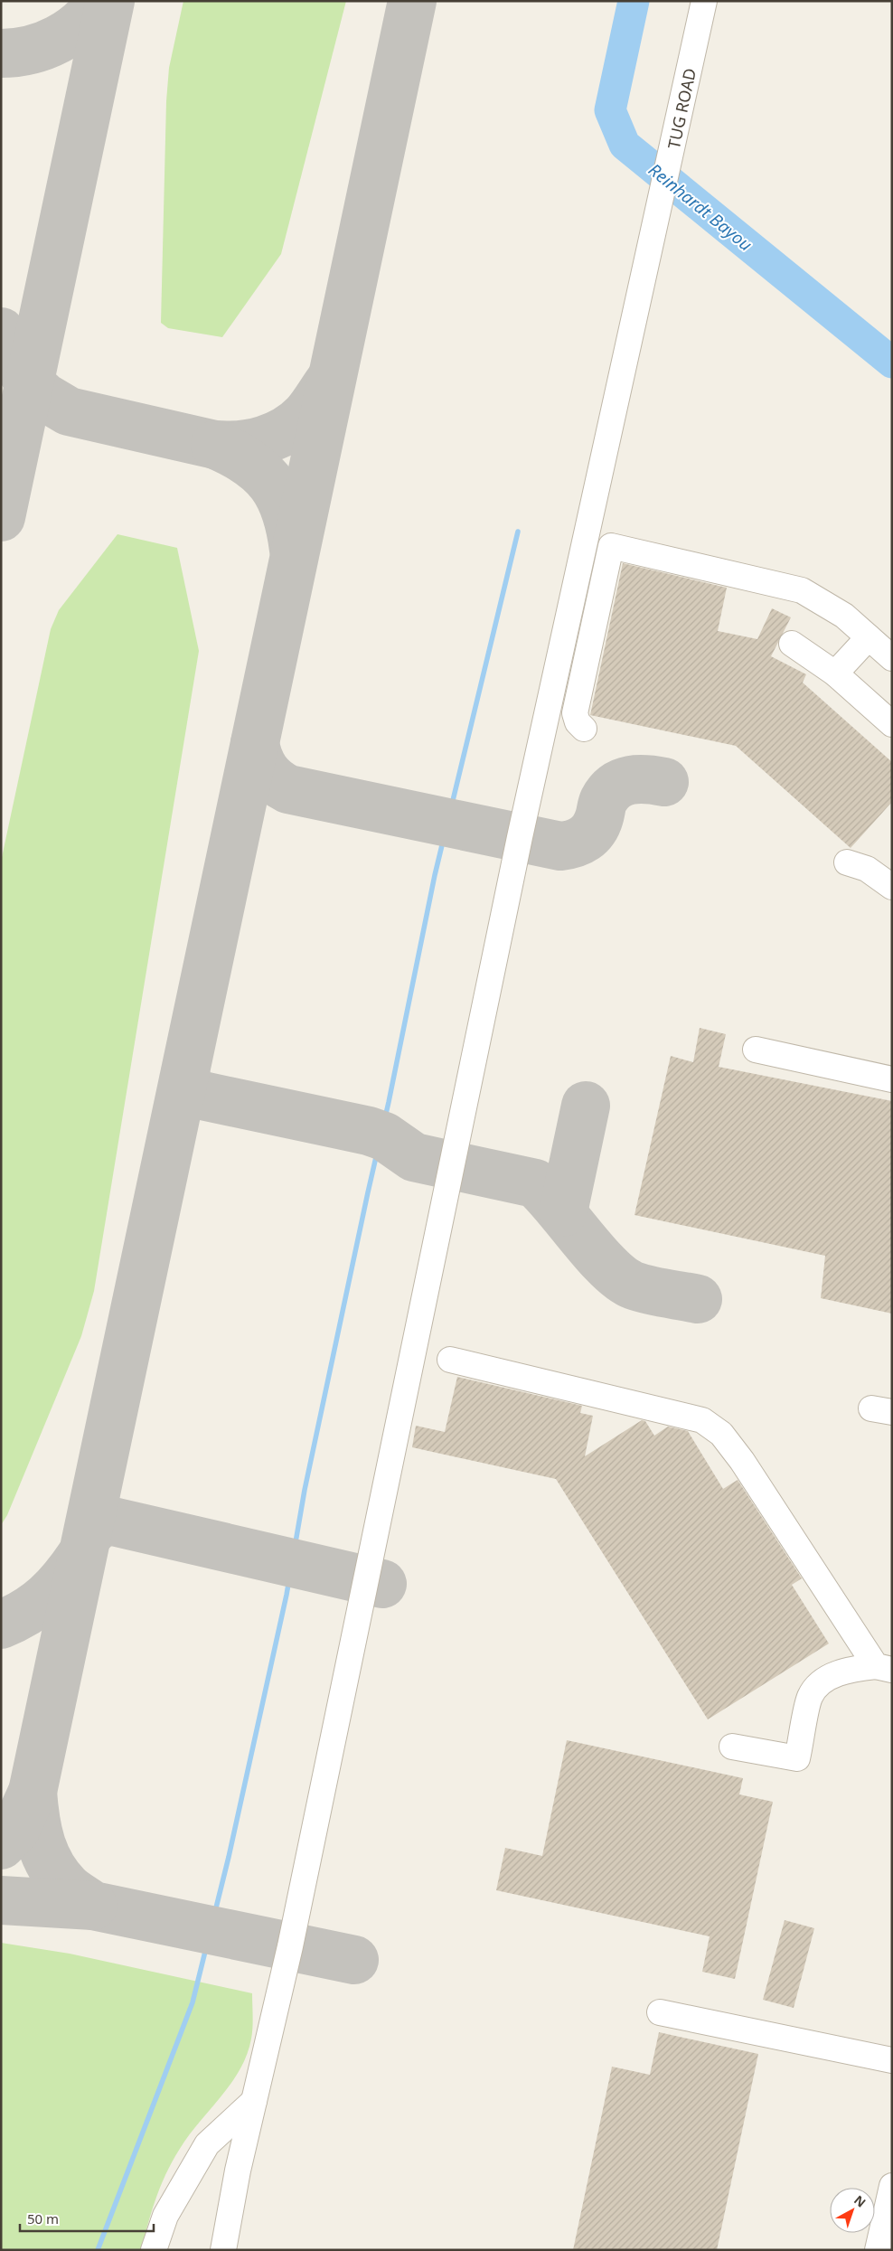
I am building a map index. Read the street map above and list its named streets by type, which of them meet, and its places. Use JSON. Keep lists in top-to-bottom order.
{
  "streets": {
    "street": ["TUG ROAD"]
  },
  "water": ["Reinhardt Bayou"],
  "scale_bar": "50 m",
  "north": "top right"
}
